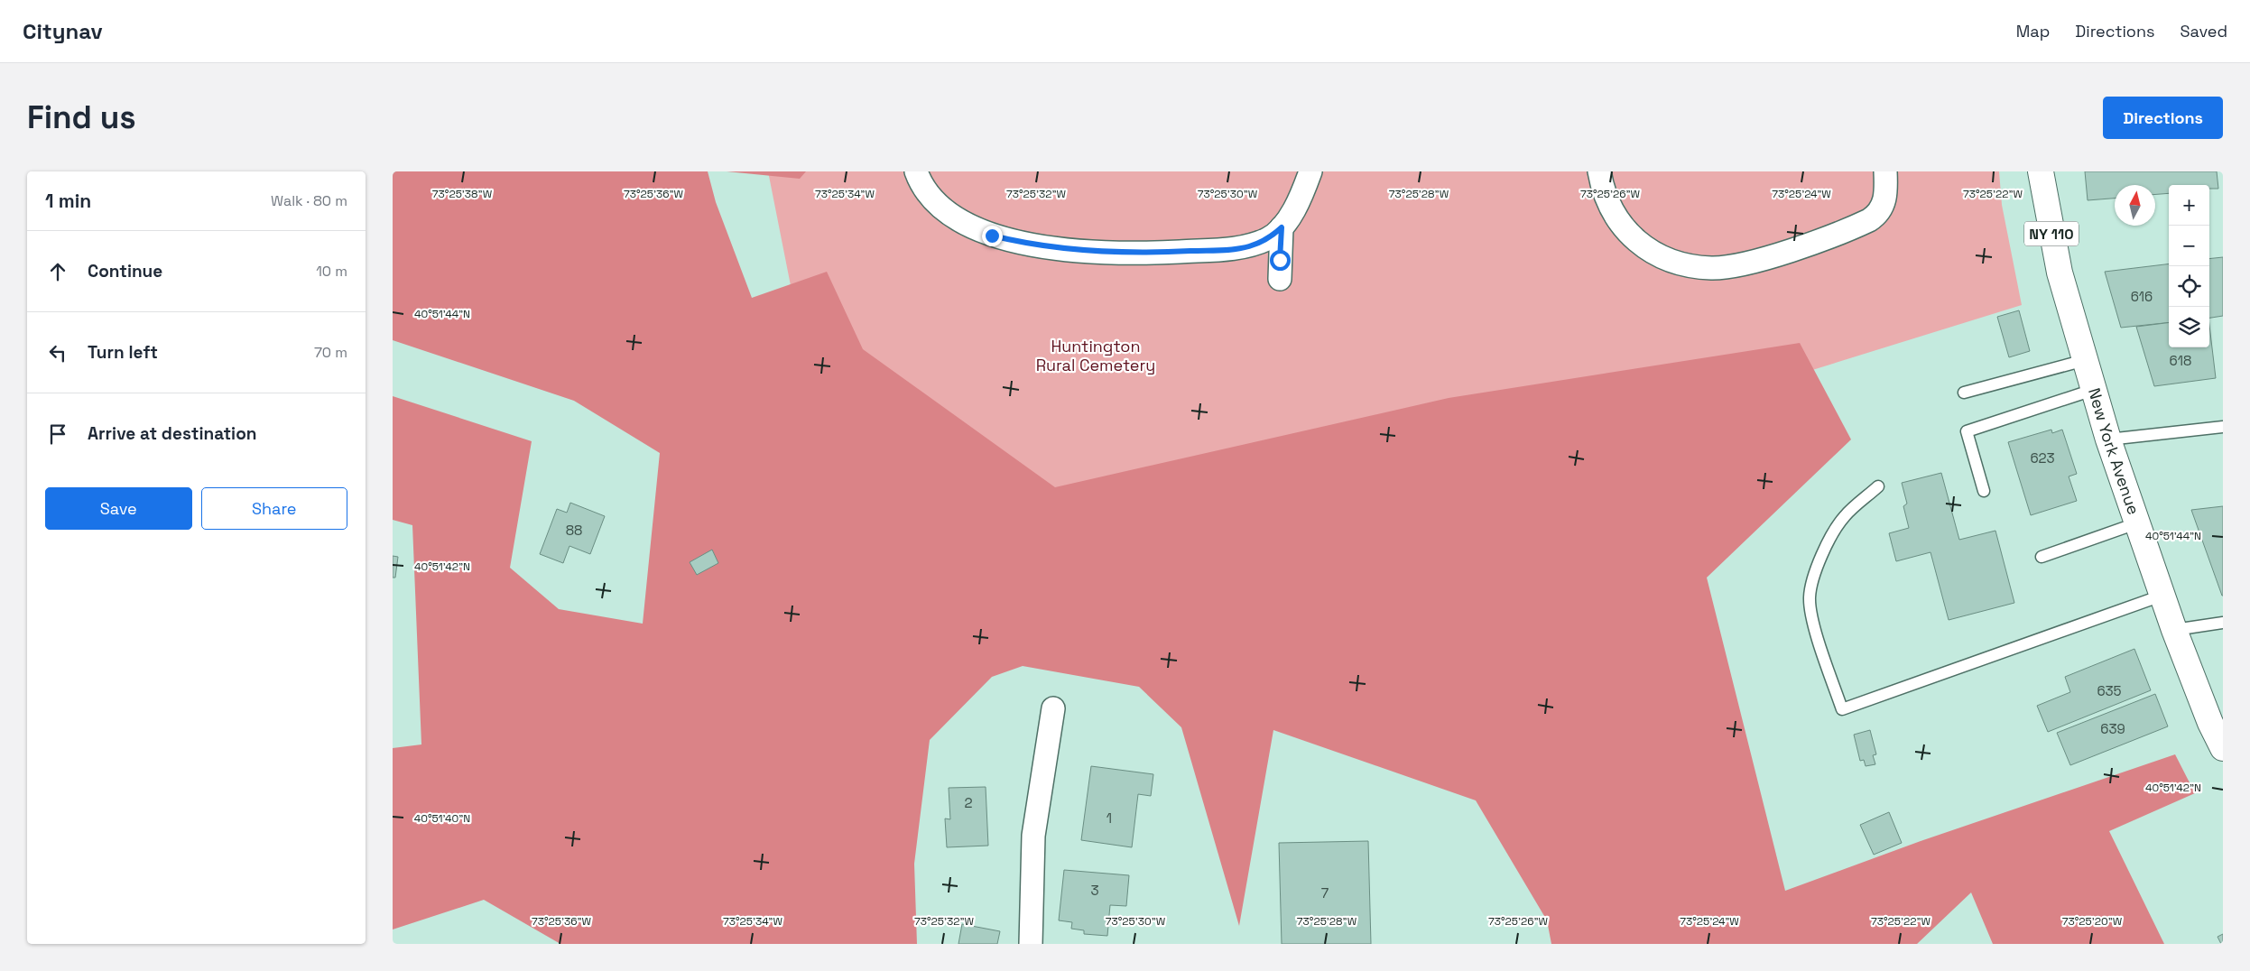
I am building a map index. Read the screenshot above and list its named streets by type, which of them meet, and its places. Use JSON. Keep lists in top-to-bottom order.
{
  "streets": {
    "main road": ["NY 110", "New York Avenue"]
  },
  "parks": ["Huntington Rural Cemetery"],
  "house_numbers": [
    "616",
    "618",
    "623",
    "88",
    "635",
    "639",
    "2",
    "1",
    "3",
    "7"
  ],
  "north": "top",
  "page": {
    "header": "Citynav",
    "nav": ["Map", "Directions", "Saved"],
    "buttons": [
      "Directions",
      ["Save", "Share"]
    ],
    "title": "Find us",
    "heading": ["1 min", "Walk · 80 m"],
    "map_buttons": ["+", "−"],
    "list": [
      ["Continue", "10 m"],
      ["Turn left", "70 m"],
      "Arrive at destination"
    ]
  },
  "coordinates": [
    "73°25'38\"W",
    "73°25'36\"W",
    "73°25'34\"W",
    "73°25'32\"W",
    "73°25'30\"W",
    "73°25'28\"W",
    "73°25'26\"W",
    "73°25'24\"W",
    "73°25'22\"W",
    "40°51'44\"N",
    "40°51'42\"N",
    "40°51'40\"N",
    "73°25'20\"W"
  ]
}
